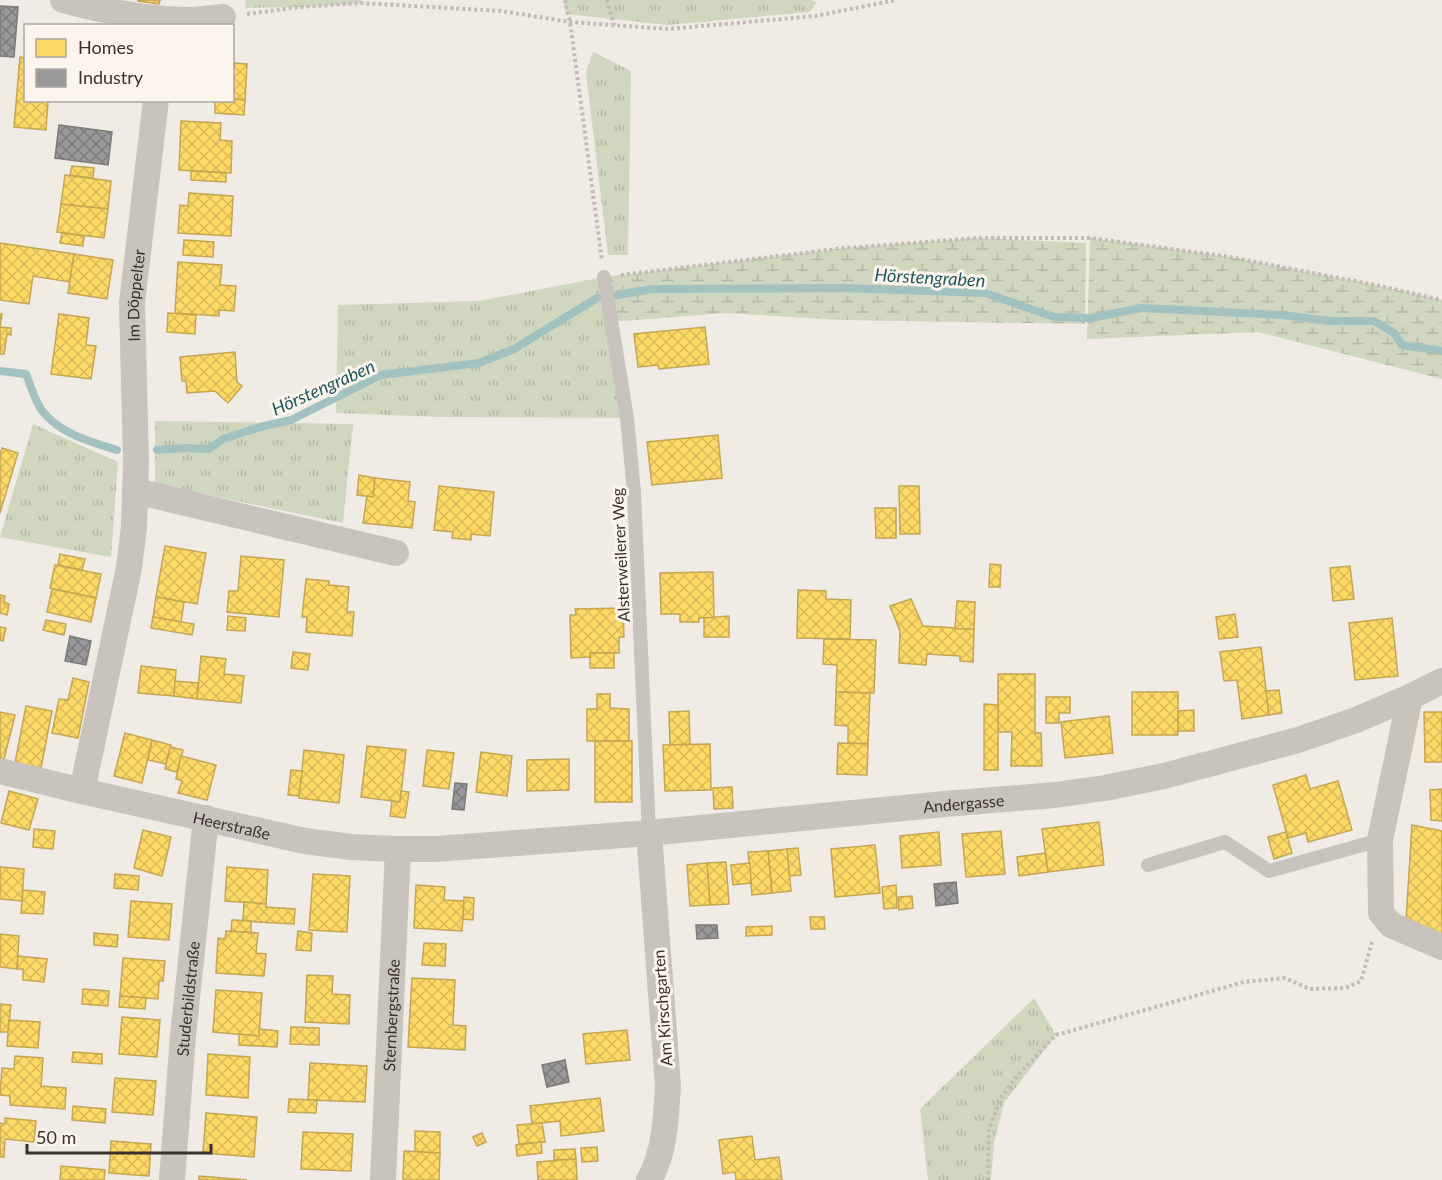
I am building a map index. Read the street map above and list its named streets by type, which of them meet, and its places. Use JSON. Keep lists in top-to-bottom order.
{
  "streets": {
    "street": [
      "Im Döppelter",
      "Andergasse",
      "Heerstraße",
      "Studerbildstraße",
      "Am Kirschgarten",
      "Sternbergstraße"
    ],
    "lane": ["Alsterweilerer Weg"]
  },
  "crossings": [
    ["Im Döppelter", "Heerstraße"],
    ["Alsterweilerer Weg", "Andergasse"],
    ["Alsterweilerer Weg", "Am Kirschgarten"],
    ["Andergasse", "Heerstraße"],
    ["Andergasse", "Am Kirschgarten"],
    ["Heerstraße", "Studerbildstraße"],
    ["Heerstraße", "Sternbergstraße"]
  ],
  "water": ["Hörstengraben"],
  "legend": ["Homes", "Industry"],
  "scale_bar": "50 m"
}
